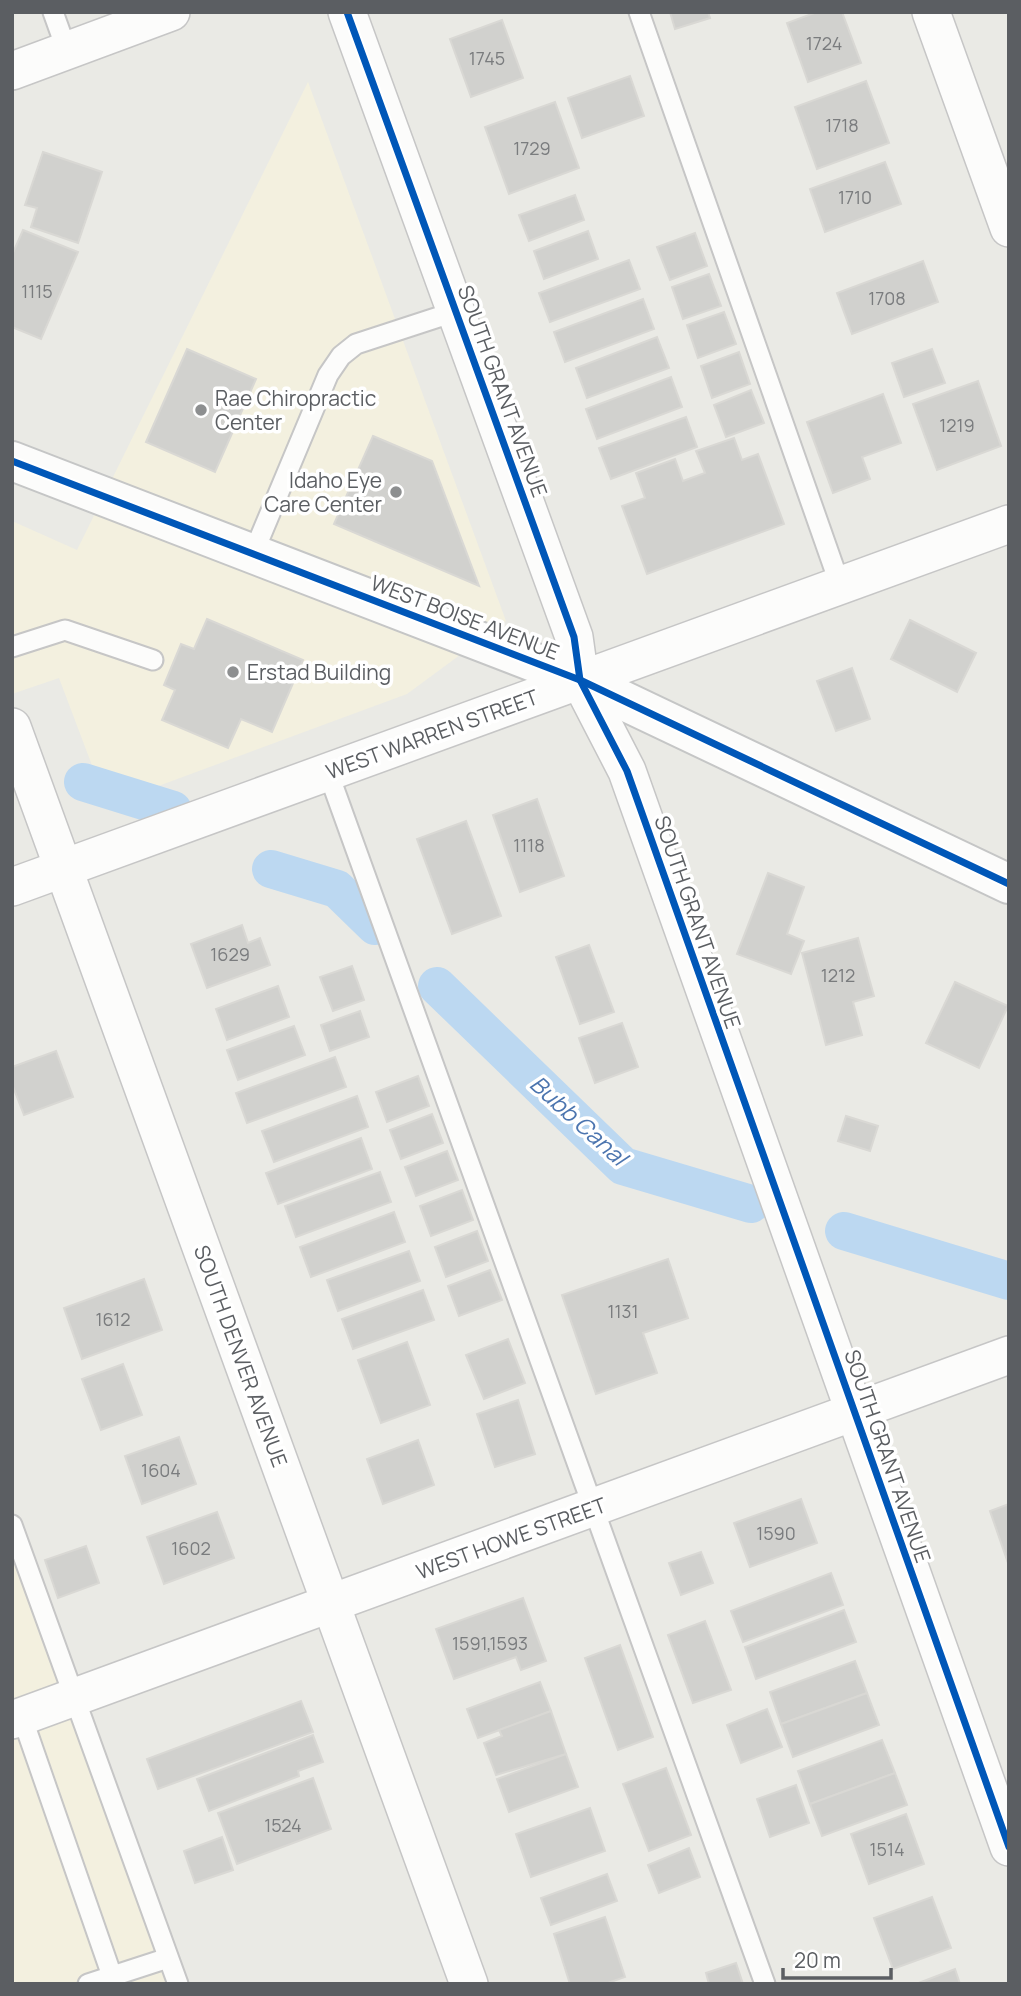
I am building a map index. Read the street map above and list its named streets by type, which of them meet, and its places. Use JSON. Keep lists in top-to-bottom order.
{
  "streets": {
    "street": [
      "SOUTH GRANT AVENUE",
      "WEST BOISE AVENUE",
      "WEST WARREN STREET",
      "SOUTH DENVER AVENUE",
      "WEST HOWE STREET"
    ]
  },
  "crossings": [
    ["SOUTH GRANT AVENUE", "WEST BOISE AVENUE"],
    ["SOUTH GRANT AVENUE", "WEST WARREN STREET"],
    ["SOUTH GRANT AVENUE", "WEST HOWE STREET"],
    ["WEST BOISE AVENUE", "WEST WARREN STREET"],
    ["WEST WARREN STREET", "SOUTH DENVER AVENUE"],
    ["SOUTH DENVER AVENUE", "WEST HOWE STREET"]
  ],
  "water": ["Bubb Canal"],
  "places": ["Rae Chiropractic Center", "Idaho Eye Care Center", "Erstad Building"],
  "house_numbers": [
    "1724",
    "1745",
    "1718",
    "1729",
    "1710",
    "1115",
    "1708",
    "1219",
    "1118",
    "1629",
    "1212",
    "1131",
    "1612",
    "1604",
    "1590",
    "1602",
    "1591,1593",
    "1524",
    "1514"
  ],
  "scale_bar": "20 m"
}
